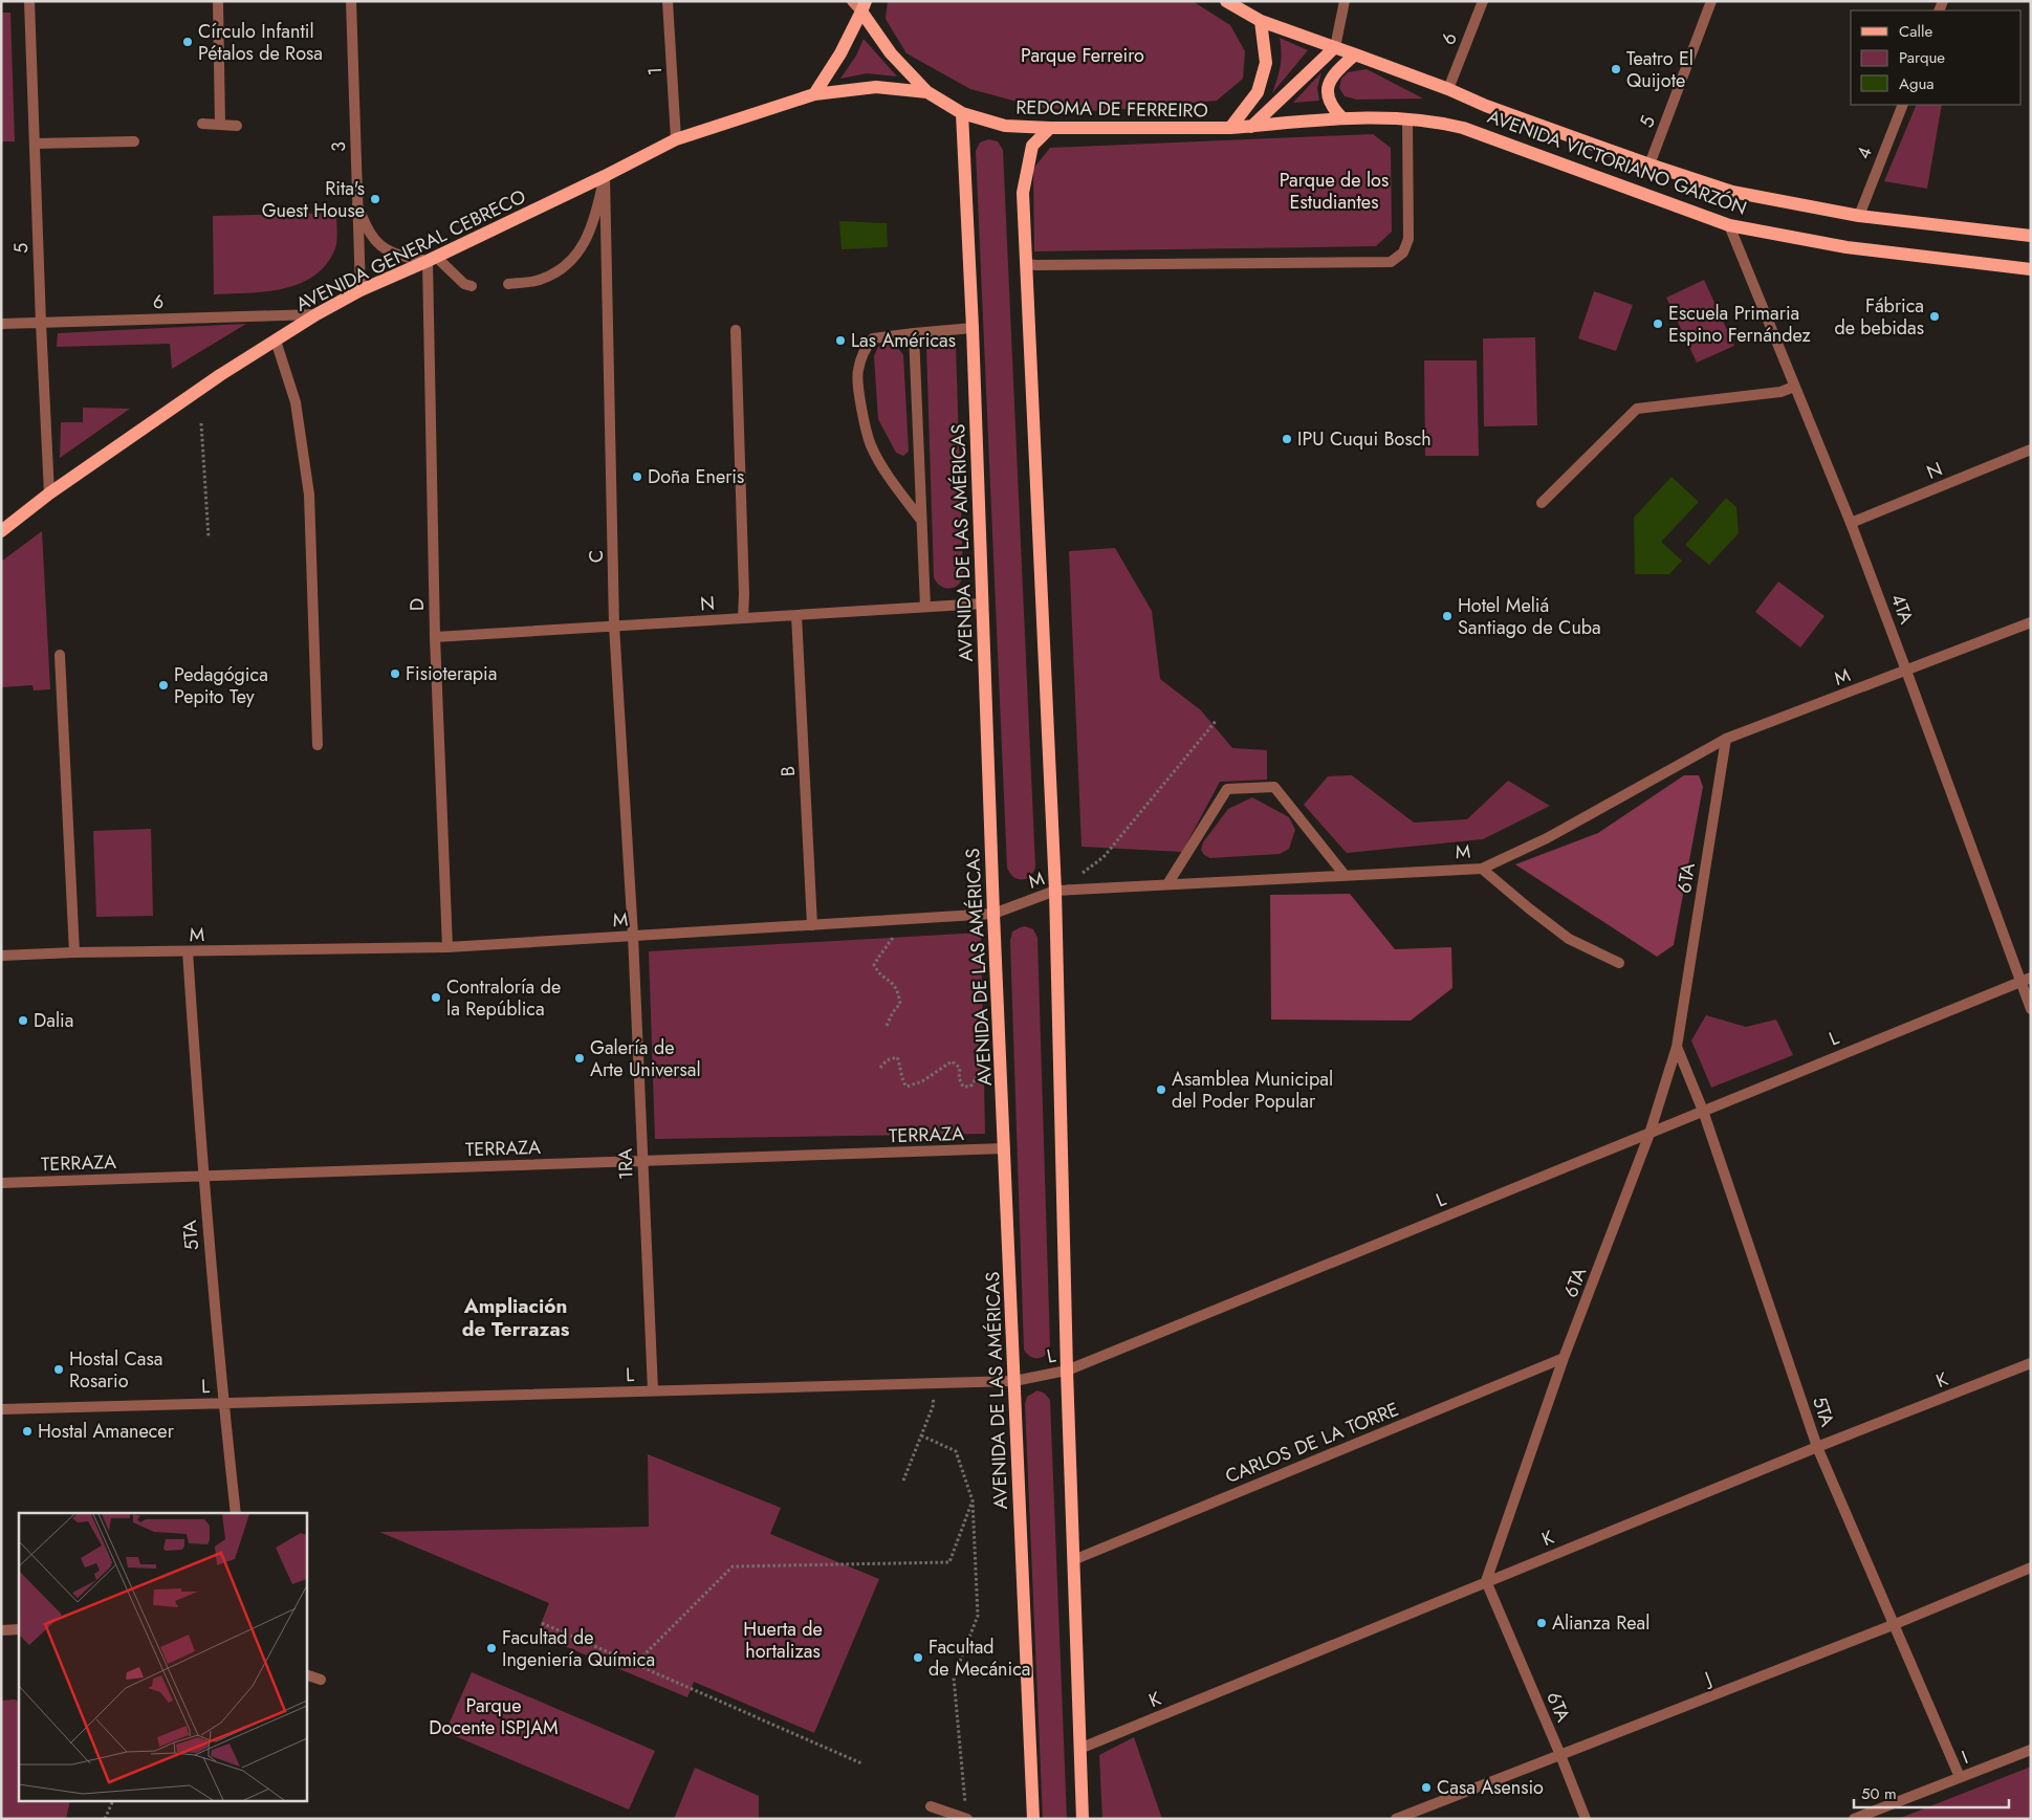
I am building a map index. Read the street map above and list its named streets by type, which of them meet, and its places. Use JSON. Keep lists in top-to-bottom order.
{
  "streets": {
    "main road": [
      "REDOMA DE FERREIRO",
      "AVENIDA VICTORIANO GARZÓN",
      "AVENIDA GENERAL CEBRECO",
      "AVENIDA DE LAS AMÉRICAS"
    ],
    "street": [
      "6",
      "1",
      "5",
      "3",
      "4",
      "N",
      "C",
      "D",
      "4TA",
      "M",
      "B",
      "6TA",
      "L",
      "TERRAZA",
      "1RA",
      "5TA",
      "K",
      "CARLOS DE LA TORRE",
      "J",
      "I"
    ]
  },
  "crossings": [
    ["6", "5"],
    ["6", "AVENIDA VICTORIANO GARZÓN"],
    ["6", "AVENIDA GENERAL CEBRECO"],
    ["1", "AVENIDA GENERAL CEBRECO"],
    ["REDOMA DE FERREIRO", "AVENIDA VICTORIANO GARZÓN"],
    ["REDOMA DE FERREIRO", "AVENIDA GENERAL CEBRECO"],
    ["REDOMA DE FERREIRO", "AVENIDA DE LAS AMÉRICAS"],
    ["5", "AVENIDA VICTORIANO GARZÓN"],
    ["5", "AVENIDA GENERAL CEBRECO"],
    ["3", "AVENIDA GENERAL CEBRECO"],
    ["4", "AVENIDA VICTORIANO GARZÓN"],
    ["AVENIDA VICTORIANO GARZÓN", "4TA"],
    ["AVENIDA GENERAL CEBRECO", "C"],
    ["AVENIDA GENERAL CEBRECO", "D"],
    ["N", "AVENIDA DE LAS AMÉRICAS"],
    ["N", "C"],
    ["N", "D"],
    ["N", "4TA"],
    ["N", "B"],
    ["AVENIDA DE LAS AMÉRICAS", "M"],
    ["AVENIDA DE LAS AMÉRICAS", "L"],
    ["AVENIDA DE LAS AMÉRICAS", "TERRAZA"],
    ["C", "M"],
    ["C", "1RA"],
    ["D", "M"],
    ["4TA", "M"],
    ["4TA", "L"],
    ["M", "B"],
    ["M", "6TA"],
    ["M", "1RA"],
    ["M", "5TA"],
    ["6TA", "L"],
    ["6TA", "5TA"],
    ["6TA", "K"],
    ["6TA", "CARLOS DE LA TORRE"],
    ["6TA", "J"],
    ["L", "1RA"],
    ["L", "5TA"],
    ["TERRAZA", "1RA"],
    ["TERRAZA", "5TA"],
    ["5TA", "K"],
    ["5TA", "J"],
    ["5TA", "I"]
  ],
  "districts": ["Ampliación de Terrazas"],
  "parks": [
    "Parque Ferreiro",
    "Parque de los Estudiantes",
    "Huerta de hortalizas",
    "Parque Docente ISPJAM"
  ],
  "places": [
    "Círculo Infantil Pétalos de Rosa",
    "Teatro El Quijote",
    "Rita's Guest House",
    "Fábrica de bebidas",
    "Escuela Primaria Espino Fernández",
    "Las Américas",
    "IPU Cuqui Bosch",
    "Doña Eneris",
    "Hotel Meliá Santiago de Cuba",
    "Fisioterapia",
    "Pedagógica Pepito Tey",
    "Contraloría de la República",
    "Dalia",
    "Galería de Arte Universal",
    "Asamblea Municipal del Poder Popular",
    "Hostal Casa Rosario",
    "Hostal Amanecer",
    "Alianza Real",
    "Facultad de Ingeniería Química",
    "Facultad de Mecánica",
    "Casa Asensio"
  ],
  "legend": ["Calle", "Parque", "Agua"],
  "scale_bar": "50 m"
}
